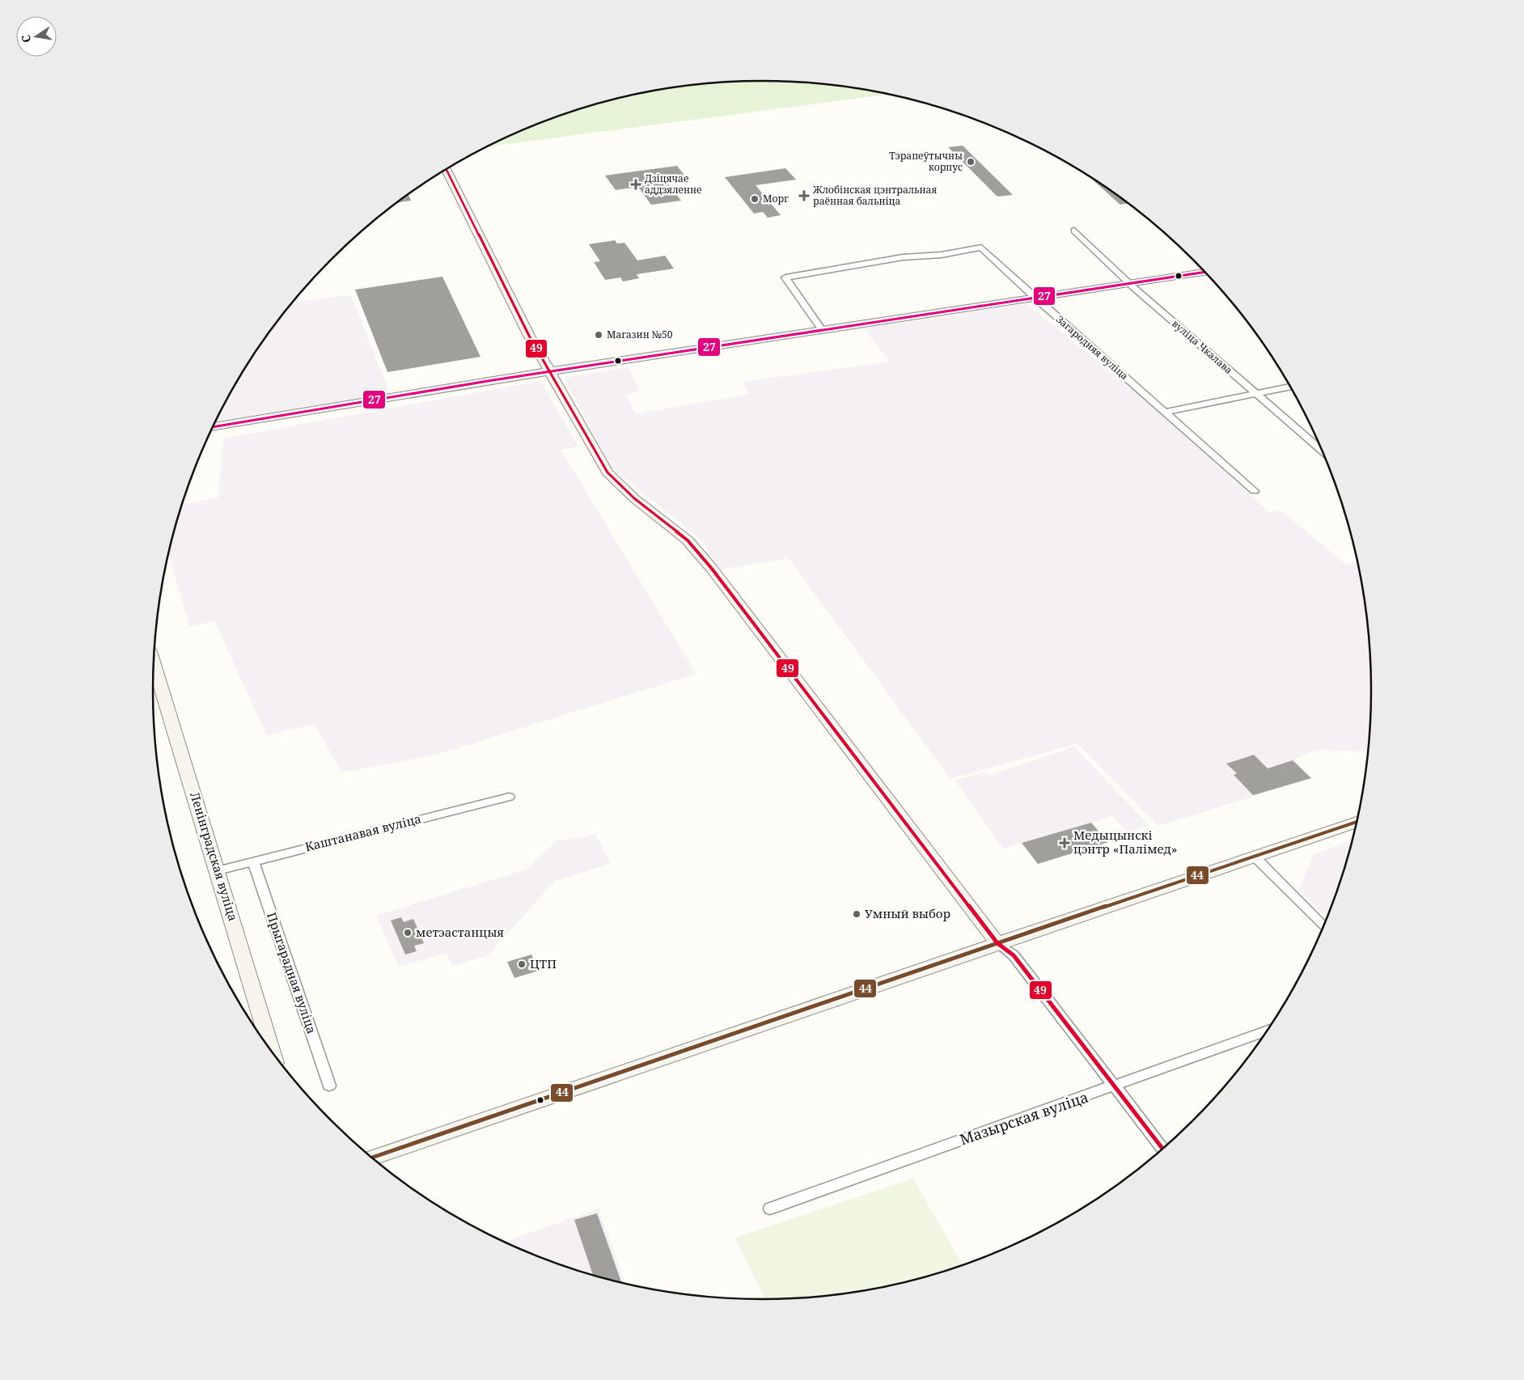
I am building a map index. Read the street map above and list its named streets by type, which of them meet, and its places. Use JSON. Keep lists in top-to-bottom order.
{
  "streets": {
    "main road": ["Ленінградская вуліца"],
    "street": [
      "вуліца Чкалава",
      "Загародняя вуліца",
      "Каштанавая вуліца",
      "Прыгарадная вуліца",
      "Мазырская вуліца"
    ]
  },
  "crossings": [
    ["Каштанавая вуліца", "Ленінградская вуліца"],
    ["Каштанавая вуліца", "Прыгарадная вуліца"]
  ],
  "places": {
    "other": [
      "Тэрапеўтычны корпус",
      "Морг",
      "Магазин №50",
      "Умный выбор",
      "метэастанцыя",
      "ЦТП"
    ],
    "health": ["Дзіцячае аддзяленне", "Жлобінская цэнтральная раённая бальніца", "Медыцынскі цэнтр «Палімед»"]
  },
  "lines": ["transit line 49", "transit line 27", "transit line 44"],
  "north": "left"
}
